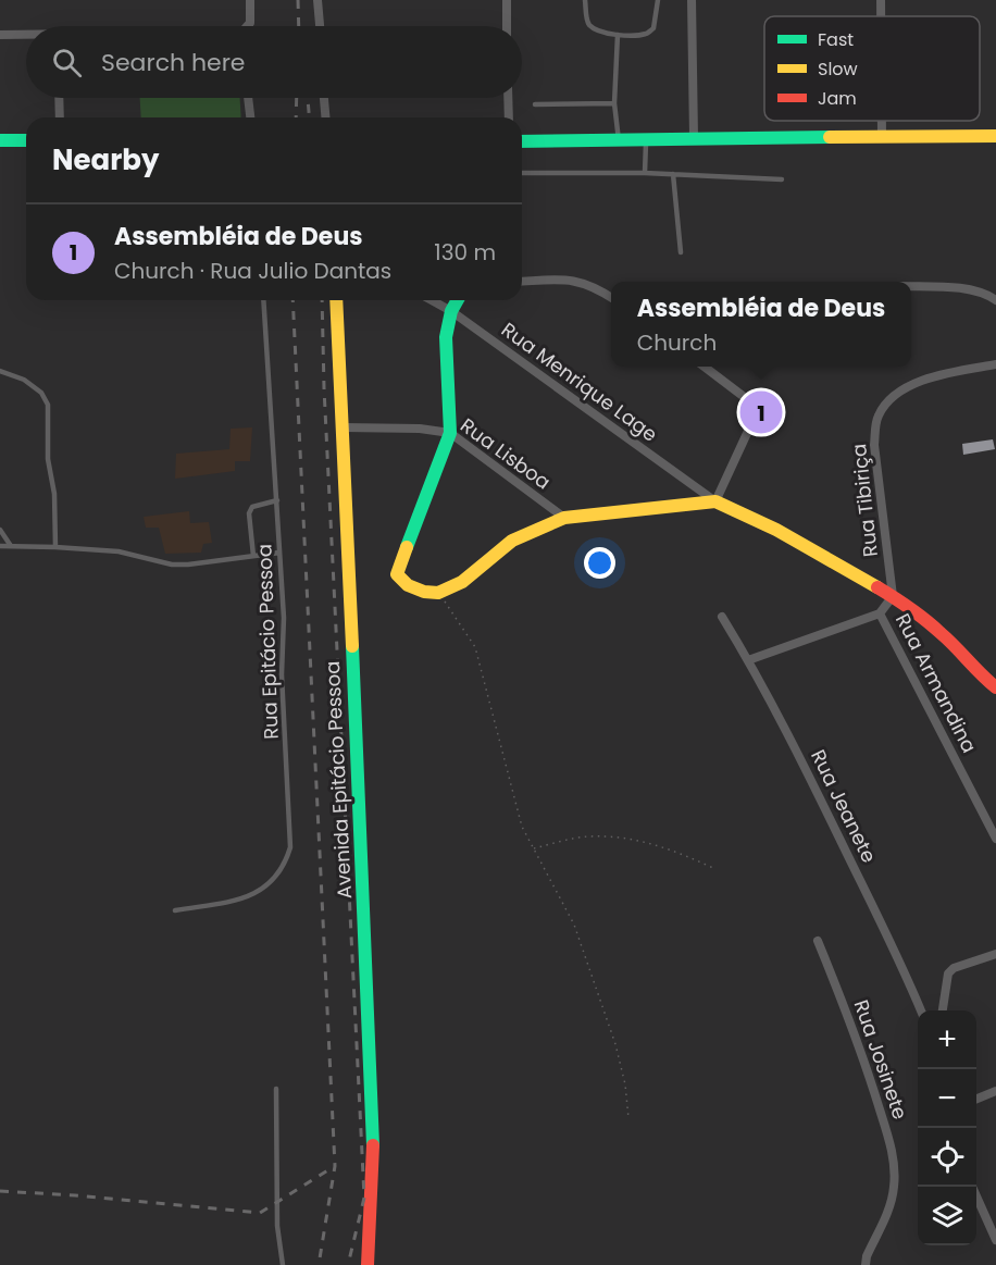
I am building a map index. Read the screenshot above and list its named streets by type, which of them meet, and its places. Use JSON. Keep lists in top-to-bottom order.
{
  "streets": {
    "street": [
      "Rua Menrique Lage",
      "Rua Lisboa",
      "Rua Tibiriça",
      "Rua Armandina",
      "Avenida Epitácio Pessoa",
      "Rua Jeanete",
      "Rua Josinete"
    ],
    "lane": ["Rua Epitácio Pessoa"]
  },
  "crossings": [
    ["Rua Lisboa", "Avenida Epitácio Pessoa"]
  ],
  "legend": ["Fast", "Slow", "Jam"],
  "page": {
    "search": "Search here",
    "heading": "Nearby",
    "list": [
      {
        "mark": "1",
        "name": "Assembléia de Deus",
        "note": "Church · Rua Julio Dantas",
        "value": "130 m"
      }
    ],
    "popup": ["Assembléia de Deus", "Church"],
    "pins": "1",
    "map_buttons": ["+", "−"]
  }
}
